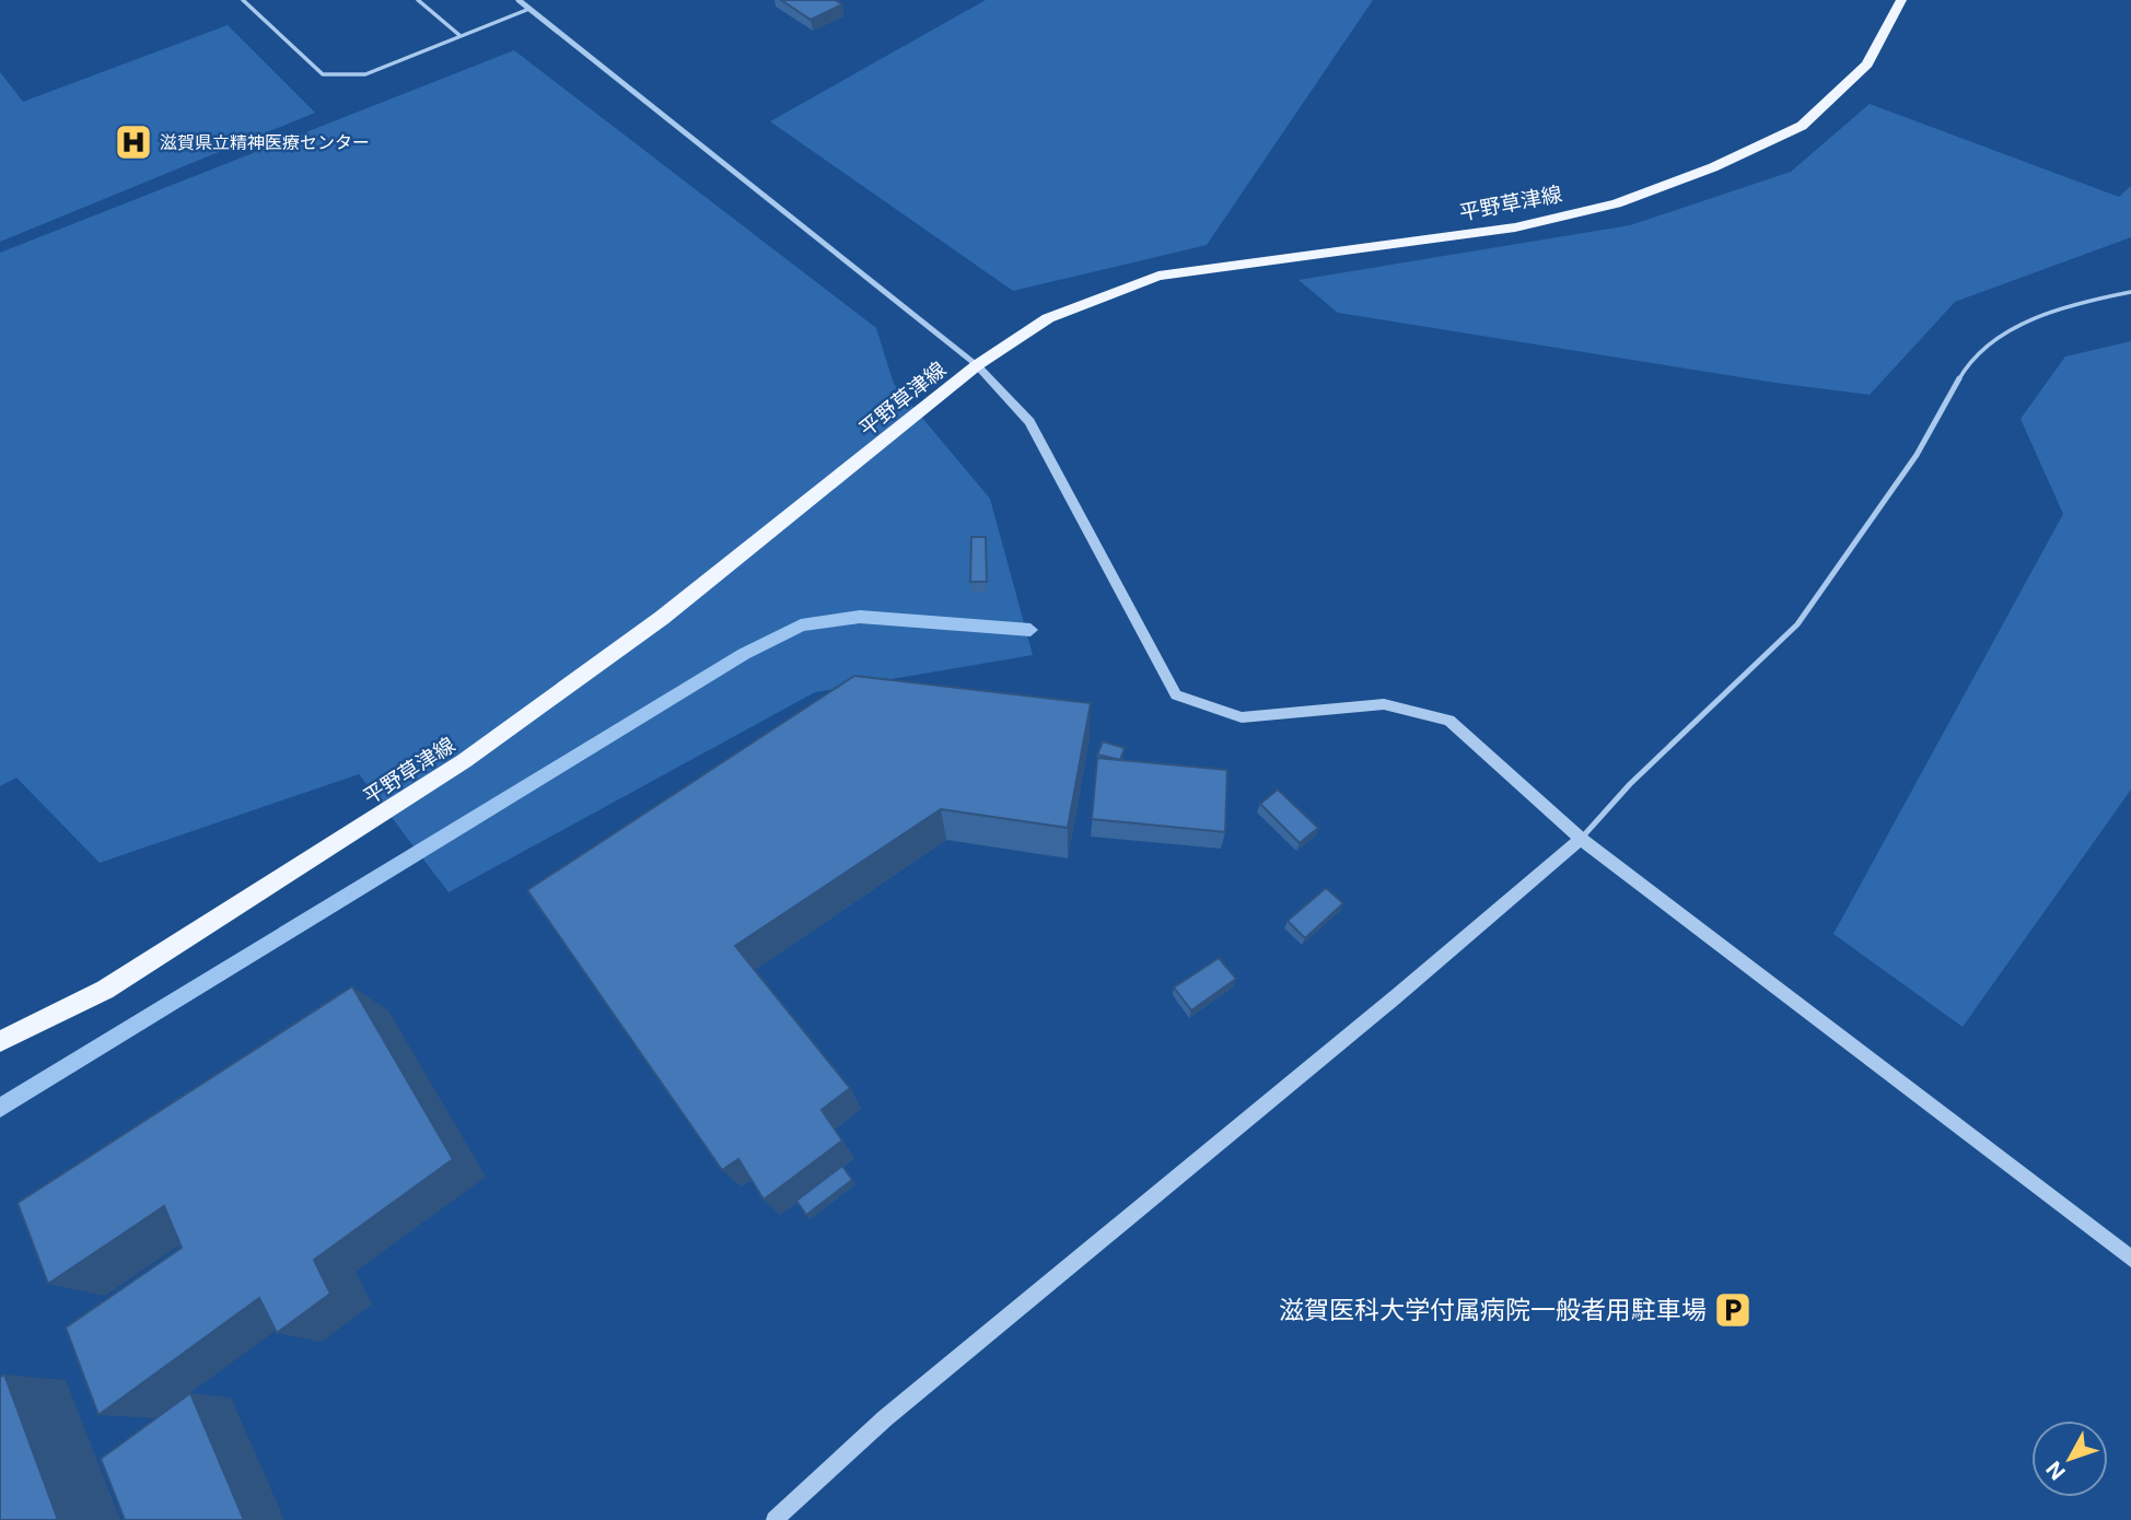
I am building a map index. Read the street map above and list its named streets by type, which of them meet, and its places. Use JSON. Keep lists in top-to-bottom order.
{
  "streets": {
    "main road": ["平野草津線"]
  },
  "places": {
    "hospital": ["滋賀県立精神医療センター"],
    "parking": ["滋賀医科大学付属病院一般者用駐車場"]
  },
  "north": "bottom left"
}
